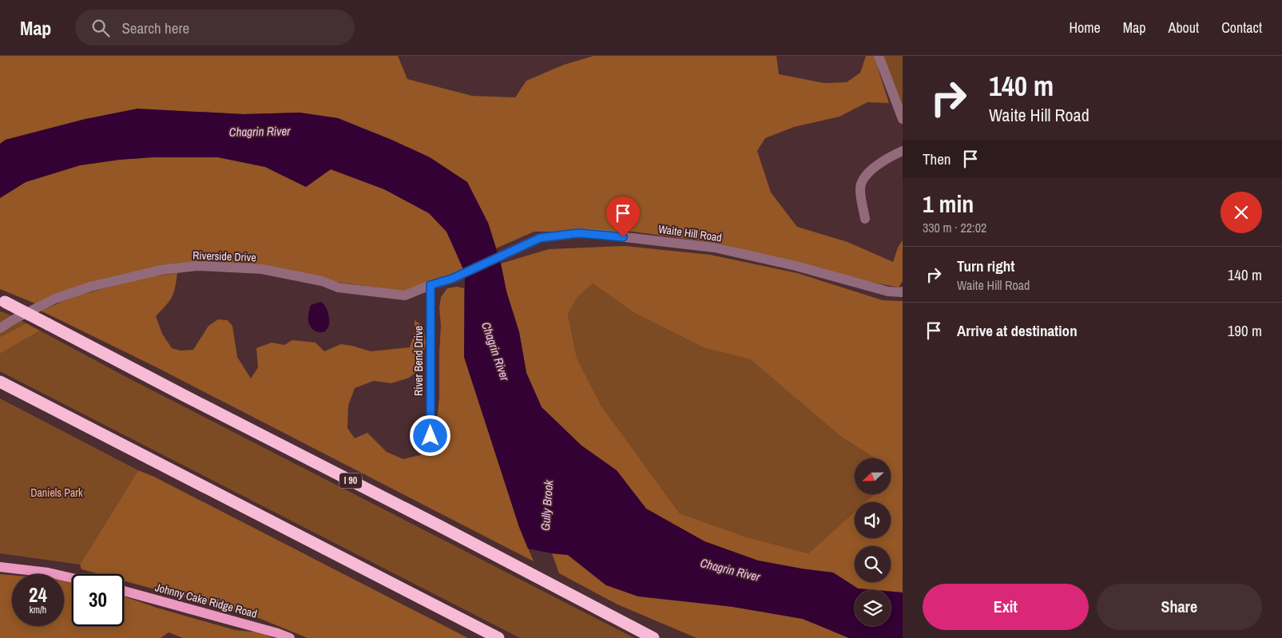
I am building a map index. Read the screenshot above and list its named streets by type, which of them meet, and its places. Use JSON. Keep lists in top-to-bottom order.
{
  "streets": {
    "highway": ["I 90"],
    "main road": ["Johnny Cake Ridge Road"],
    "street": ["Waite Hill Road", "Riverside Drive", "River Bend Drive"]
  },
  "crossings": [
    ["Waite Hill Road", "Riverside Drive"],
    ["Waite Hill Road", "River Bend Drive"],
    ["Riverside Drive", "River Bend Drive"]
  ],
  "water": ["Chagrin River", "Gully Brook"],
  "parks": ["Daniels Park"],
  "north": "left",
  "page": {
    "header": "Map",
    "search": "Search here",
    "nav": [
      "Home",
      "Map",
      "About",
      "Contact"
    ],
    "turn": ["140 m", "Waite Hill Road"],
    "then": "Then",
    "heading": ["1 min", "330 m · 22:02"],
    "list": [
      {
        "name": "Turn right",
        "note": "Waite Hill Road",
        "value": "140 m"
      },
      {
        "name": "Arrive at destination",
        "value": "190 m"
      }
    ],
    "speed": "24 km/h",
    "limit": "30",
    "buttons": ["Exit", "Share"]
  }
}
